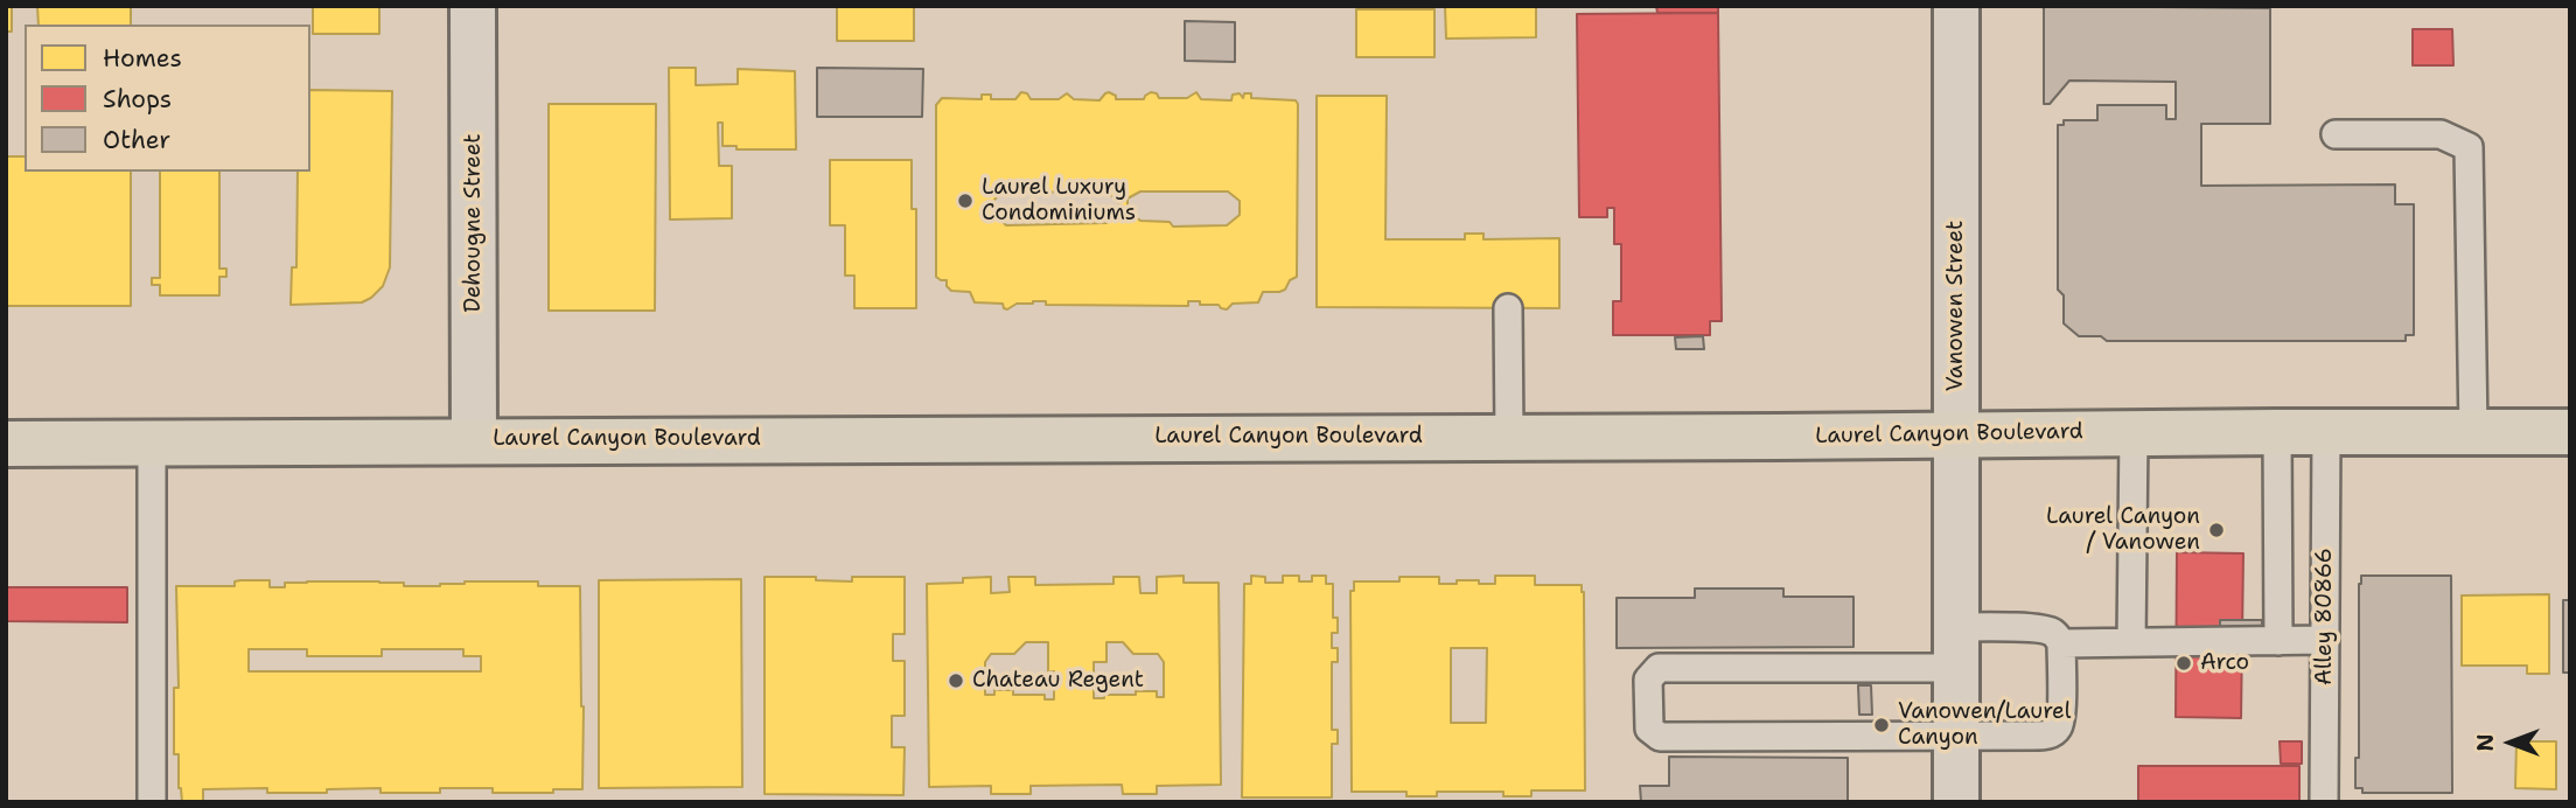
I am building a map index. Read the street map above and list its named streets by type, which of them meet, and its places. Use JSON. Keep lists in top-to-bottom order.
{
  "streets": {
    "main road": ["Dehougne Street", "Vanowen Street", "Laurel Canyon Boulevard"],
    "lane": ["Alley 80866"]
  },
  "crossings": [
    ["Dehougne Street", "Laurel Canyon Boulevard"],
    ["Vanowen Street", "Laurel Canyon Boulevard"],
    ["Laurel Canyon Boulevard", "Alley 80866"]
  ],
  "places": [
    "Laurel Luxury Condominiums",
    "Laurel Canyon / Vanowen",
    "Arco",
    "Chateau Regent",
    "Vanowen/Laurel Canyon"
  ],
  "legend": ["Homes", "Shops", "Other"],
  "north": "left"
}
